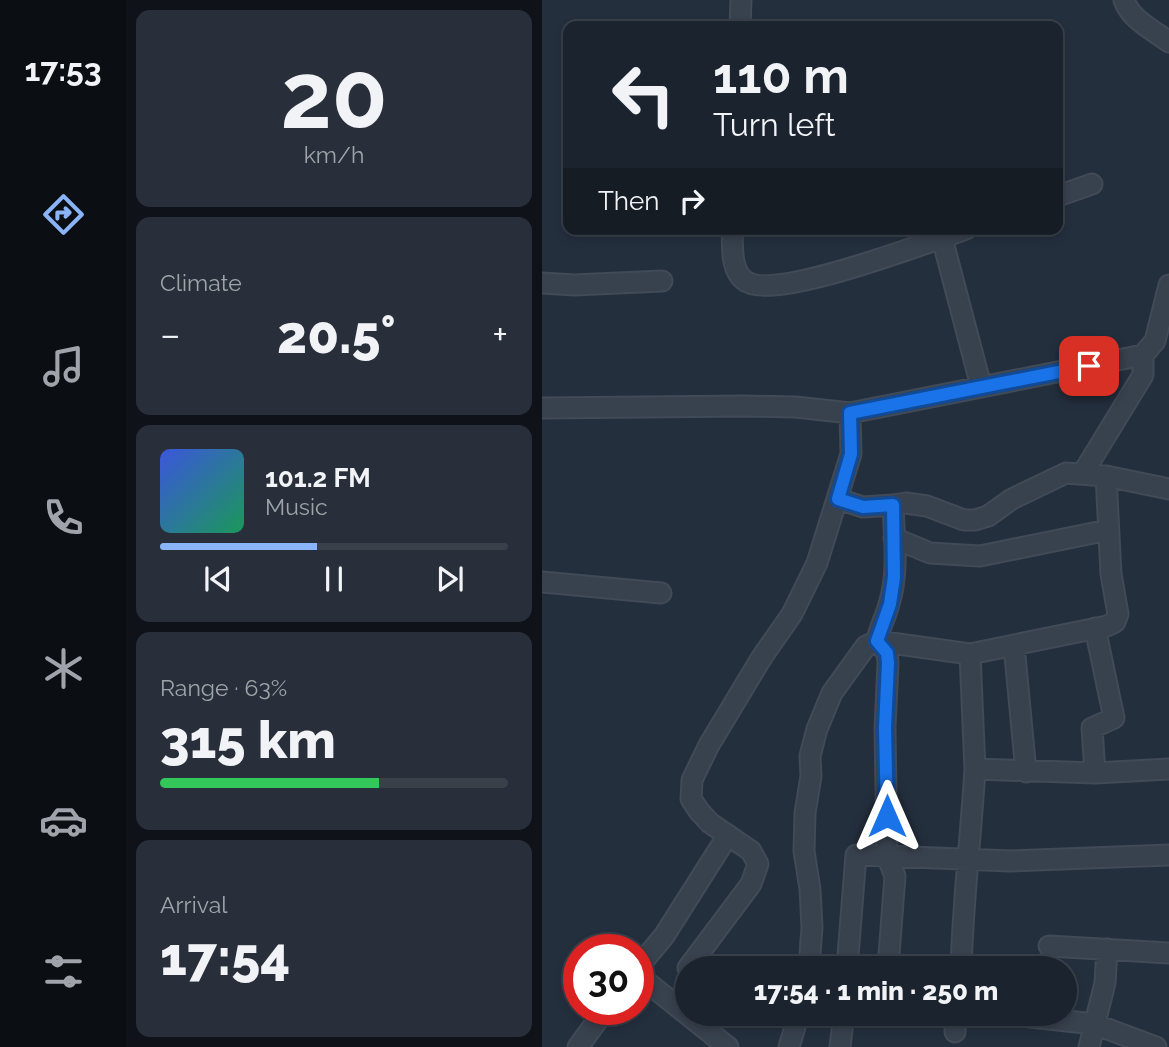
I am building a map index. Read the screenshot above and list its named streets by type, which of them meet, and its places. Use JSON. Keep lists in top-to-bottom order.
{
  "page": {
    "tabs": "17:53",
    "tile": [
      ["20", "km/h"],
      "Climate",
      ["Range · 63%", "315 km"],
      ["Arrival", "17:54"]
    ],
    "turn": ["110 m", "Turn left"],
    "then": "Then",
    "heat": ["−", "20.5°", "+"],
    "song": ["101.2 FM", "Music"],
    "limit": "30",
    "trip": "17:54 · 1 min · 250 m"
  }
}
